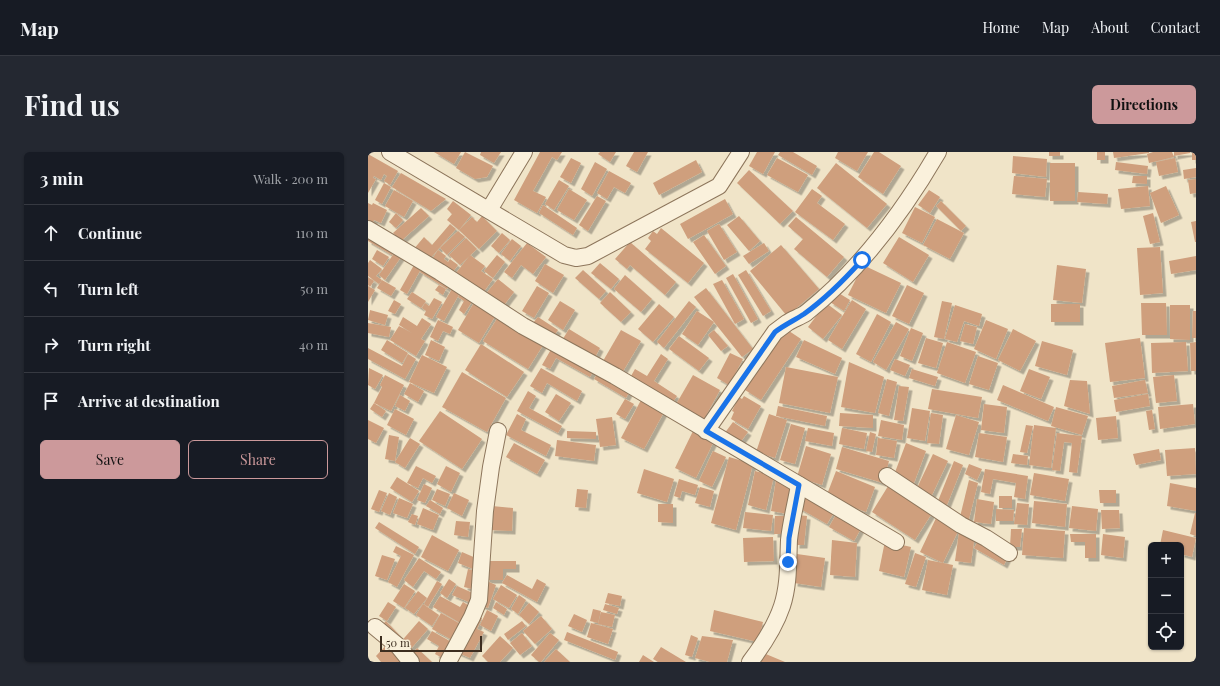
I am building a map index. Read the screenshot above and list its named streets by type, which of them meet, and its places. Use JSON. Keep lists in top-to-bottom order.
{
  "scale_bar": "50 m",
  "page": {
    "header": "Map",
    "nav": [
      "Home",
      "Map",
      "About",
      "Contact"
    ],
    "buttons": [
      "Directions",
      ["Save", "Share"]
    ],
    "title": "Find us",
    "heading": ["3 min", "Walk · 200 m"],
    "list": [
      ["Continue", "110 m"],
      ["Turn left", "50 m"],
      ["Turn right", "40 m"],
      "Arrive at destination"
    ],
    "map_buttons": ["+", "−"],
    "scale": "50 m"
  }
}
